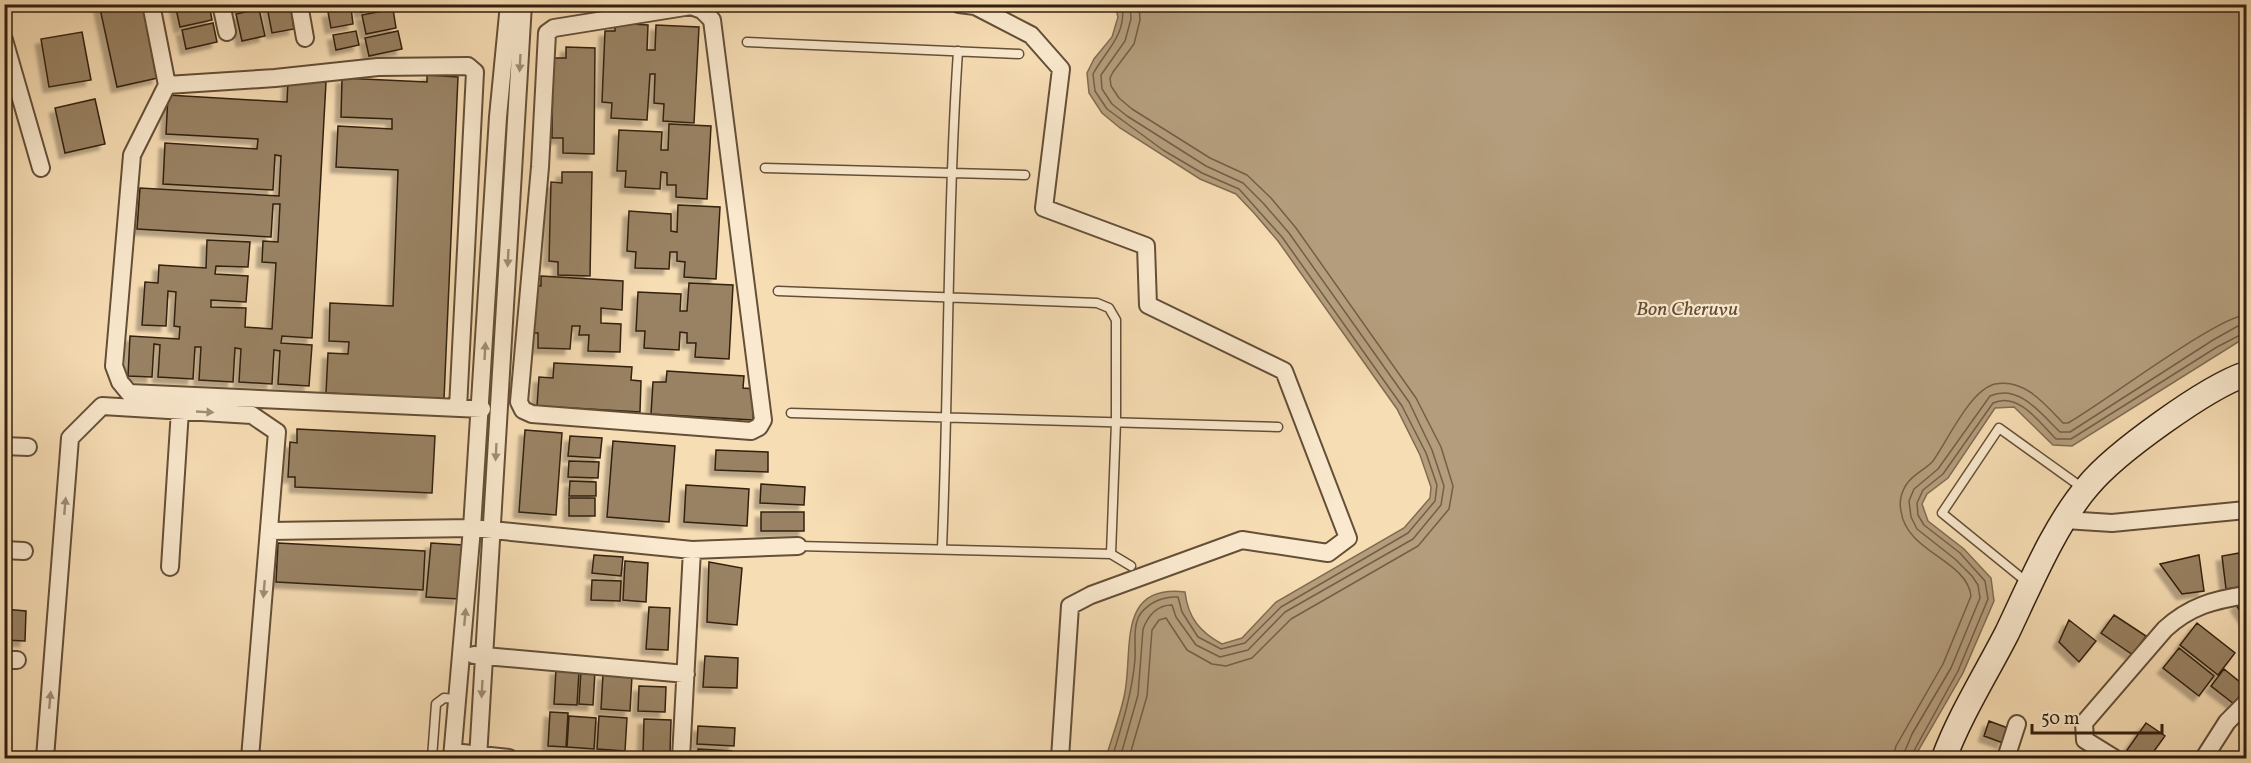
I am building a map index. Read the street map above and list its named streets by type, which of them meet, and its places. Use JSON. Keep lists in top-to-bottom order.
{
  "water": ["Bon Cheruvu"],
  "scale_bar": "50 m"
}
